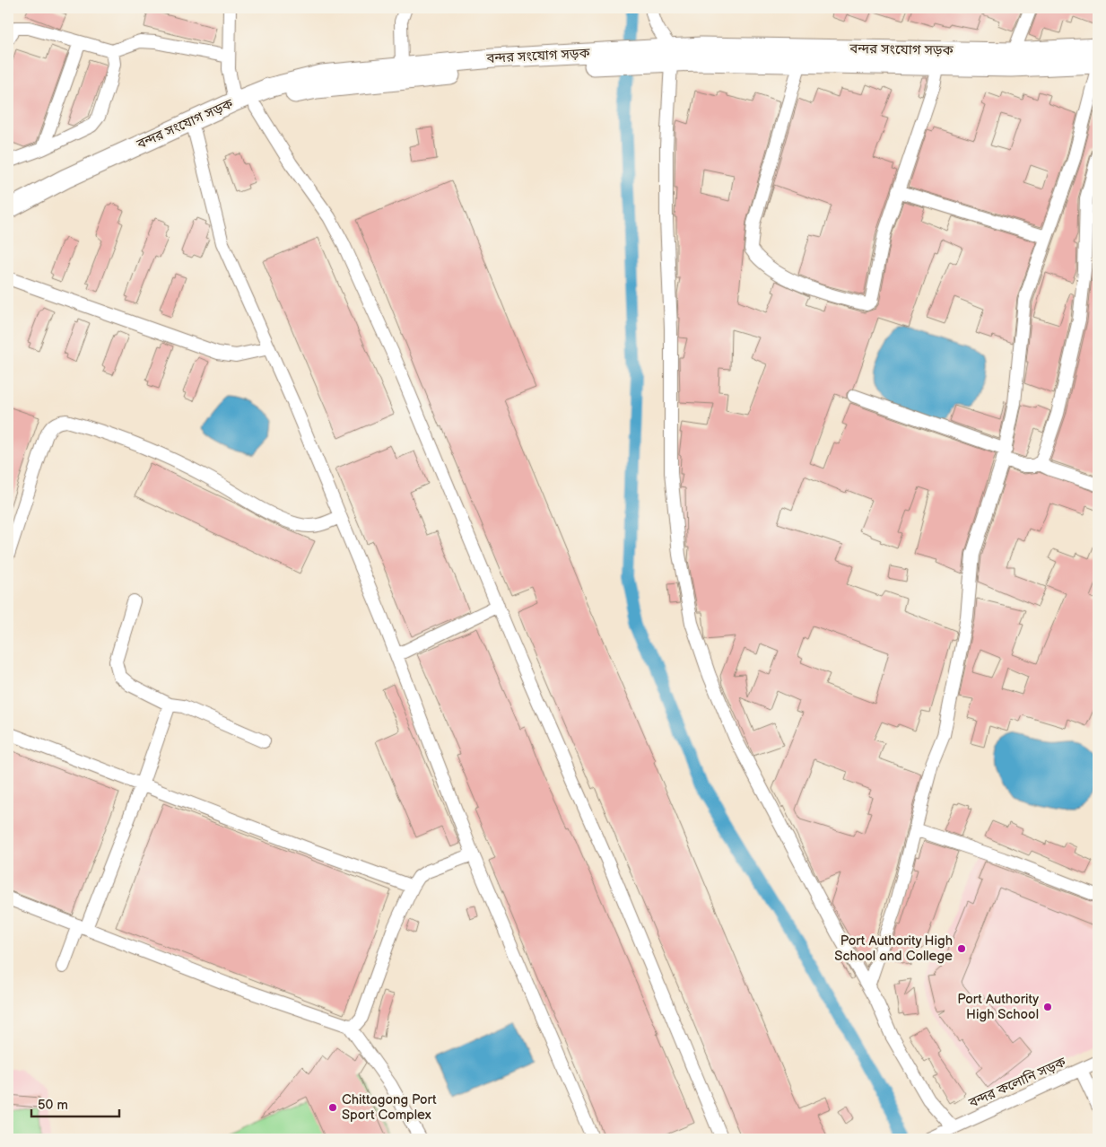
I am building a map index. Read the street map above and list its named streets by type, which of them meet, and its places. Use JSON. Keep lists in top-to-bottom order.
{
  "streets": {
    "highway": ["বন্দর সংযোগ সড়ক"],
    "street": ["বন্দর কলোনি সড়ক"]
  },
  "places": ["Port Authority High School and College", "Port Authority High School", "Chittagong Port Sport Complex"],
  "scale_bar": "50 m"
}
